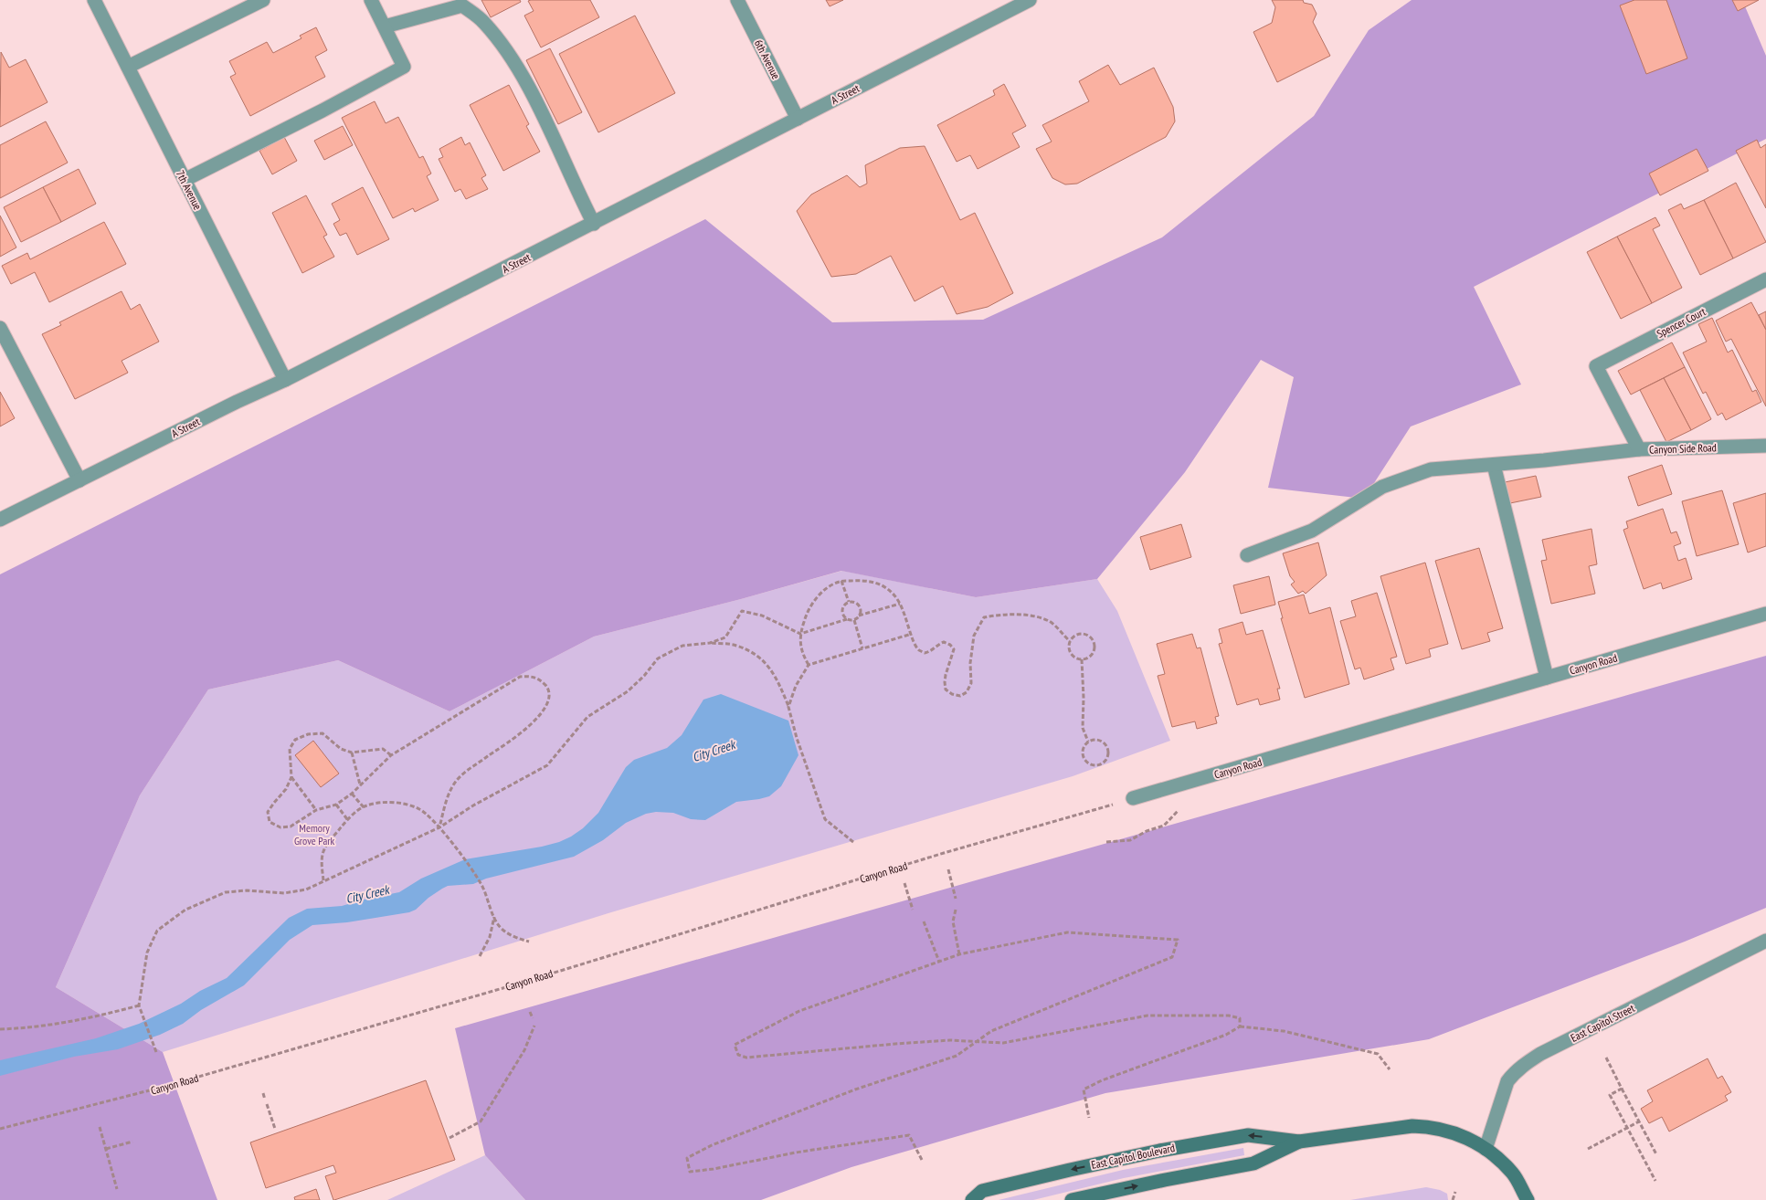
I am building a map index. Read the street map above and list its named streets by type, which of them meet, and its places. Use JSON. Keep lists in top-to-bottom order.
{
  "streets": {
    "street": [
      "6th Avenue",
      "A Street",
      "7th Avenue",
      "Spencer Court",
      "Canyon Side Road",
      "Canyon Road",
      "East Capitol Street",
      "East Capitol Boulevard"
    ]
  },
  "crossings": [
    ["6th Avenue", "A Street"],
    ["A Street", "7th Avenue"],
    ["Spencer Court", "Canyon Side Road"],
    ["East Capitol Street", "East Capitol Boulevard"]
  ],
  "water": ["City Creek"],
  "parks": ["Memory Grove Park"]
}
